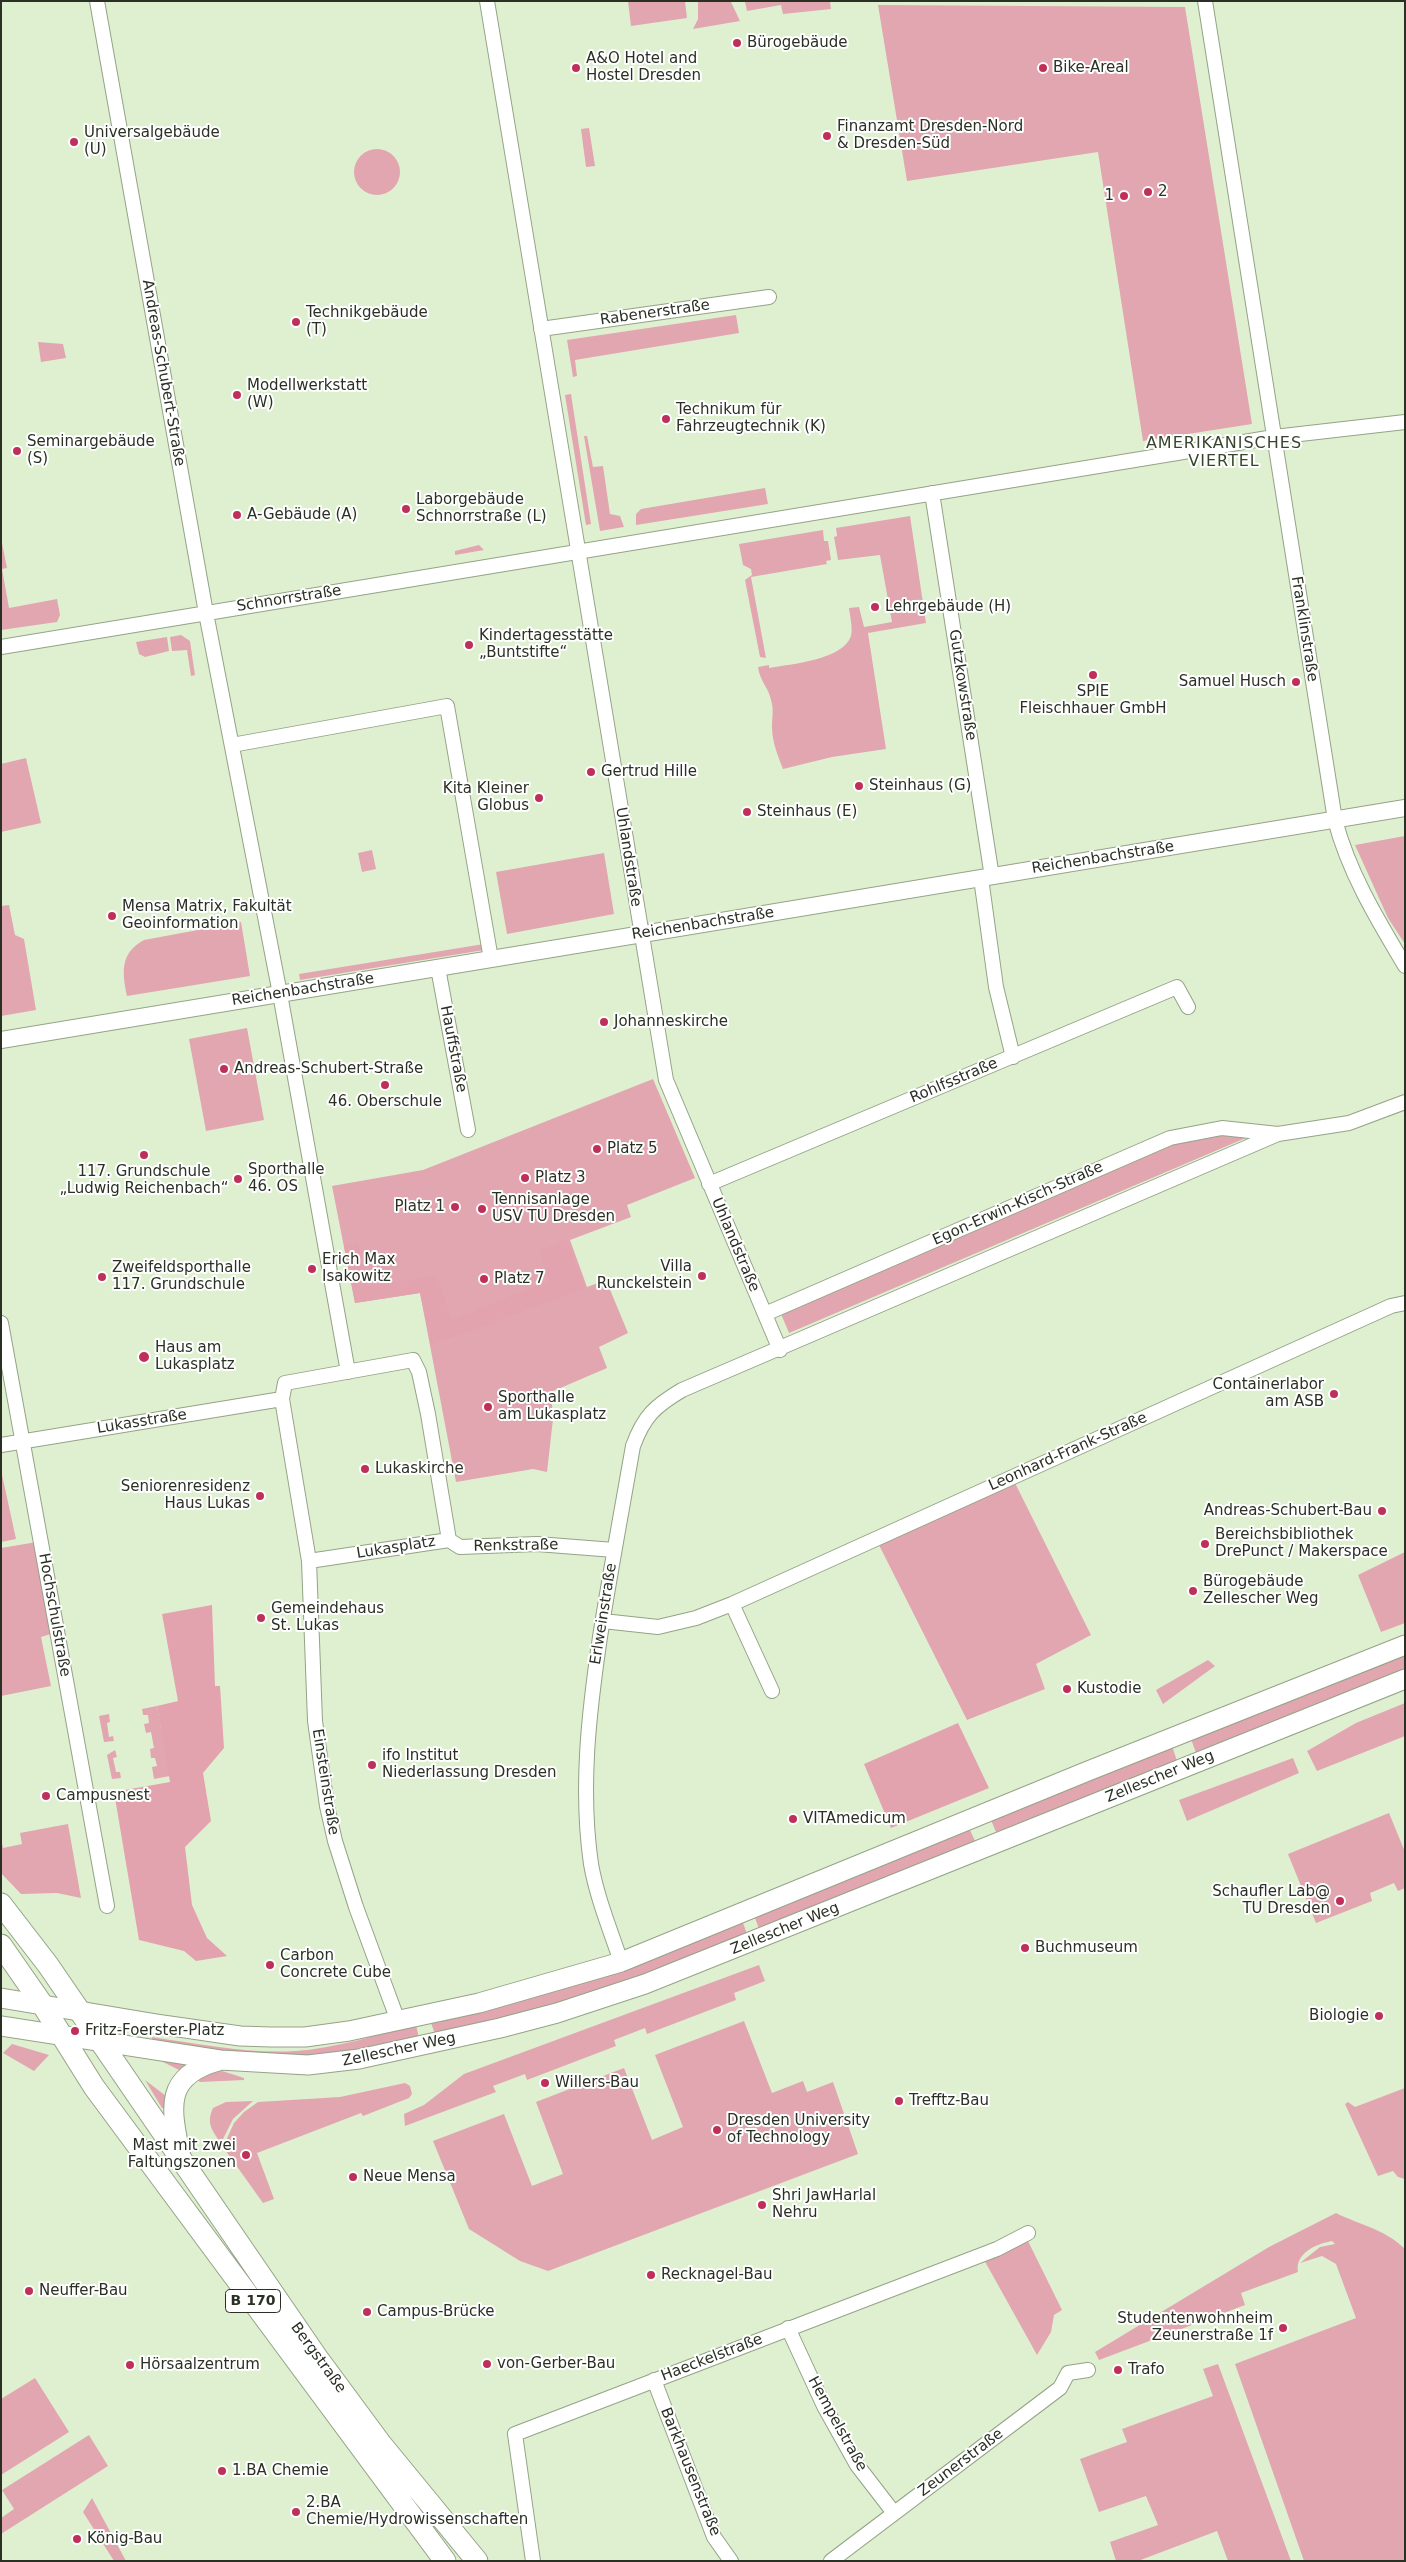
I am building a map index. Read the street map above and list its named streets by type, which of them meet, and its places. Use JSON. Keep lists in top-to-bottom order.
{
  "streets": {
    "main road": ["Zellescher Weg", "B 170", "Bergstraße"],
    "street": [
      "Rabenerstraße",
      "Andreas-Schubert-Straße",
      "Schnorrstraße",
      "Franklinstraße",
      "Gutzkowstraße",
      "Uhlandstraße",
      "Reichenbachstraße",
      "Hauffstraße",
      "Rohlfsstraße",
      "Egon-Erwin-Kisch-Straße",
      "Lukasstraße",
      "Leonhard-Frank-Straße",
      "Renkstraße",
      "Lukasplatz",
      "Erlweinstraße",
      "Hochschulstraße",
      "Einsteinstraße",
      "Haeckelstraße",
      "Hempelstraße",
      "Zeunerstraße",
      "Barkhausenstraße"
    ]
  },
  "crossings": [
    ["Rabenerstraße", "Uhlandstraße"],
    ["Andreas-Schubert-Straße", "Schnorrstraße"],
    ["Andreas-Schubert-Straße", "Reichenbachstraße"],
    ["Andreas-Schubert-Straße", "Lukasplatz"],
    ["Schnorrstraße", "Franklinstraße"],
    ["Schnorrstraße", "Gutzkowstraße"],
    ["Schnorrstraße", "Uhlandstraße"],
    ["Franklinstraße", "Reichenbachstraße"],
    ["Gutzkowstraße", "Reichenbachstraße"],
    ["Gutzkowstraße", "Rohlfsstraße"],
    ["Uhlandstraße", "Reichenbachstraße"],
    ["Uhlandstraße", "Rohlfsstraße"],
    ["Uhlandstraße", "Egon-Erwin-Kisch-Straße"],
    ["Uhlandstraße", "Erlweinstraße"],
    ["Reichenbachstraße", "Hauffstraße"],
    ["Egon-Erwin-Kisch-Straße", "Erlweinstraße"],
    ["Lukasstraße", "Lukasplatz"],
    ["Lukasstraße", "Hochschulstraße"],
    ["Leonhard-Frank-Straße", "Erlweinstraße"],
    ["Renkstraße", "Lukasplatz"],
    ["Renkstraße", "Erlweinstraße"],
    ["Lukasplatz", "Einsteinstraße"],
    ["Erlweinstraße", "Zellescher Weg"],
    ["Zellescher Weg", "Einsteinstraße"],
    ["Zellescher Weg", "B 170"],
    ["Zellescher Weg", "Bergstraße"],
    ["B 170", "Bergstraße"],
    ["Haeckelstraße", "Hempelstraße"],
    ["Haeckelstraße", "Barkhausenstraße"],
    ["Hempelstraße", "Zeunerstraße"]
  ],
  "districts": ["AMERIKANISCHES VIERTEL"],
  "places": [
    "Bürogebäude",
    "A&O Hotel and Hostel Dresden",
    "Bike-Areal",
    "Finanzamt Dresden-Nord & Dresden-Süd",
    "Universalgebäude (U)",
    "2",
    "1",
    "Technikgebäude (T)",
    "Modellwerkstatt (W)",
    "Technikum für Fahrzeugtechnik (K)",
    "Seminargebäude (S)",
    "Laborgebäude Schnorrstraße (L)",
    "A-Gebäude (A)",
    "Lehrgebäude (H)",
    "Kindertagesstätte „Buntstifte“",
    "SPIE Fleischhauer GmbH",
    "Samuel Husch",
    "Gertrud Hille",
    "Steinhaus (G)",
    "Kita Kleiner Globus",
    "Steinhaus (E)",
    "Mensa Matrix, Fakultät Geoinformation",
    "Johanneskirche",
    "Andreas-Schubert-Straße",
    "46. Oberschule",
    "Platz 5",
    "117. Grundschule „Ludwig Reichenbach“",
    "Platz 3",
    "Sporthalle 46. OS",
    "Platz 1",
    "Tennisanlage USV TU Dresden",
    "Erich Max Isakowitz",
    "Villa Runckelstein",
    "Zweifeldsporthalle 117. Grundschule",
    "Platz 7",
    "Haus am Lukasplatz",
    "Containerlabor am ASB",
    "Sporthalle am Lukasplatz",
    "Lukaskirche",
    "Seniorenresidenz Haus Lukas",
    "Andreas-Schubert-Bau",
    "Bereichsbibliothek DrePunct / Makerspace",
    "Bürogebäude Zellescher Weg",
    "Gemeindehaus St. Lukas",
    "Kustodie",
    "ifo Institut Niederlassung Dresden",
    "Campusnest",
    "VITAmedicum",
    "Schaufler Lab@ TU Dresden",
    "Buchmuseum",
    "Carbon Concrete Cube",
    "Biologie",
    "Fritz-Foerster-Platz",
    "Willers-Bau",
    "Trefftz-Bau",
    "Dresden University of Technology",
    "Mast mit zwei Faltungszonen",
    "Neue Mensa",
    "Shri JawHarlal Nehru",
    "Recknagel-Bau",
    "Neuffer-Bau",
    "Campus-Brücke",
    "Studentenwohnheim Zeunerstraße 1f",
    "von-Gerber-Bau",
    "Hörsaalzentrum",
    "Trafo",
    "1.BA Chemie",
    "2.BA Chemie/Hydrowissenschaften",
    "König-Bau"
  ]
}
